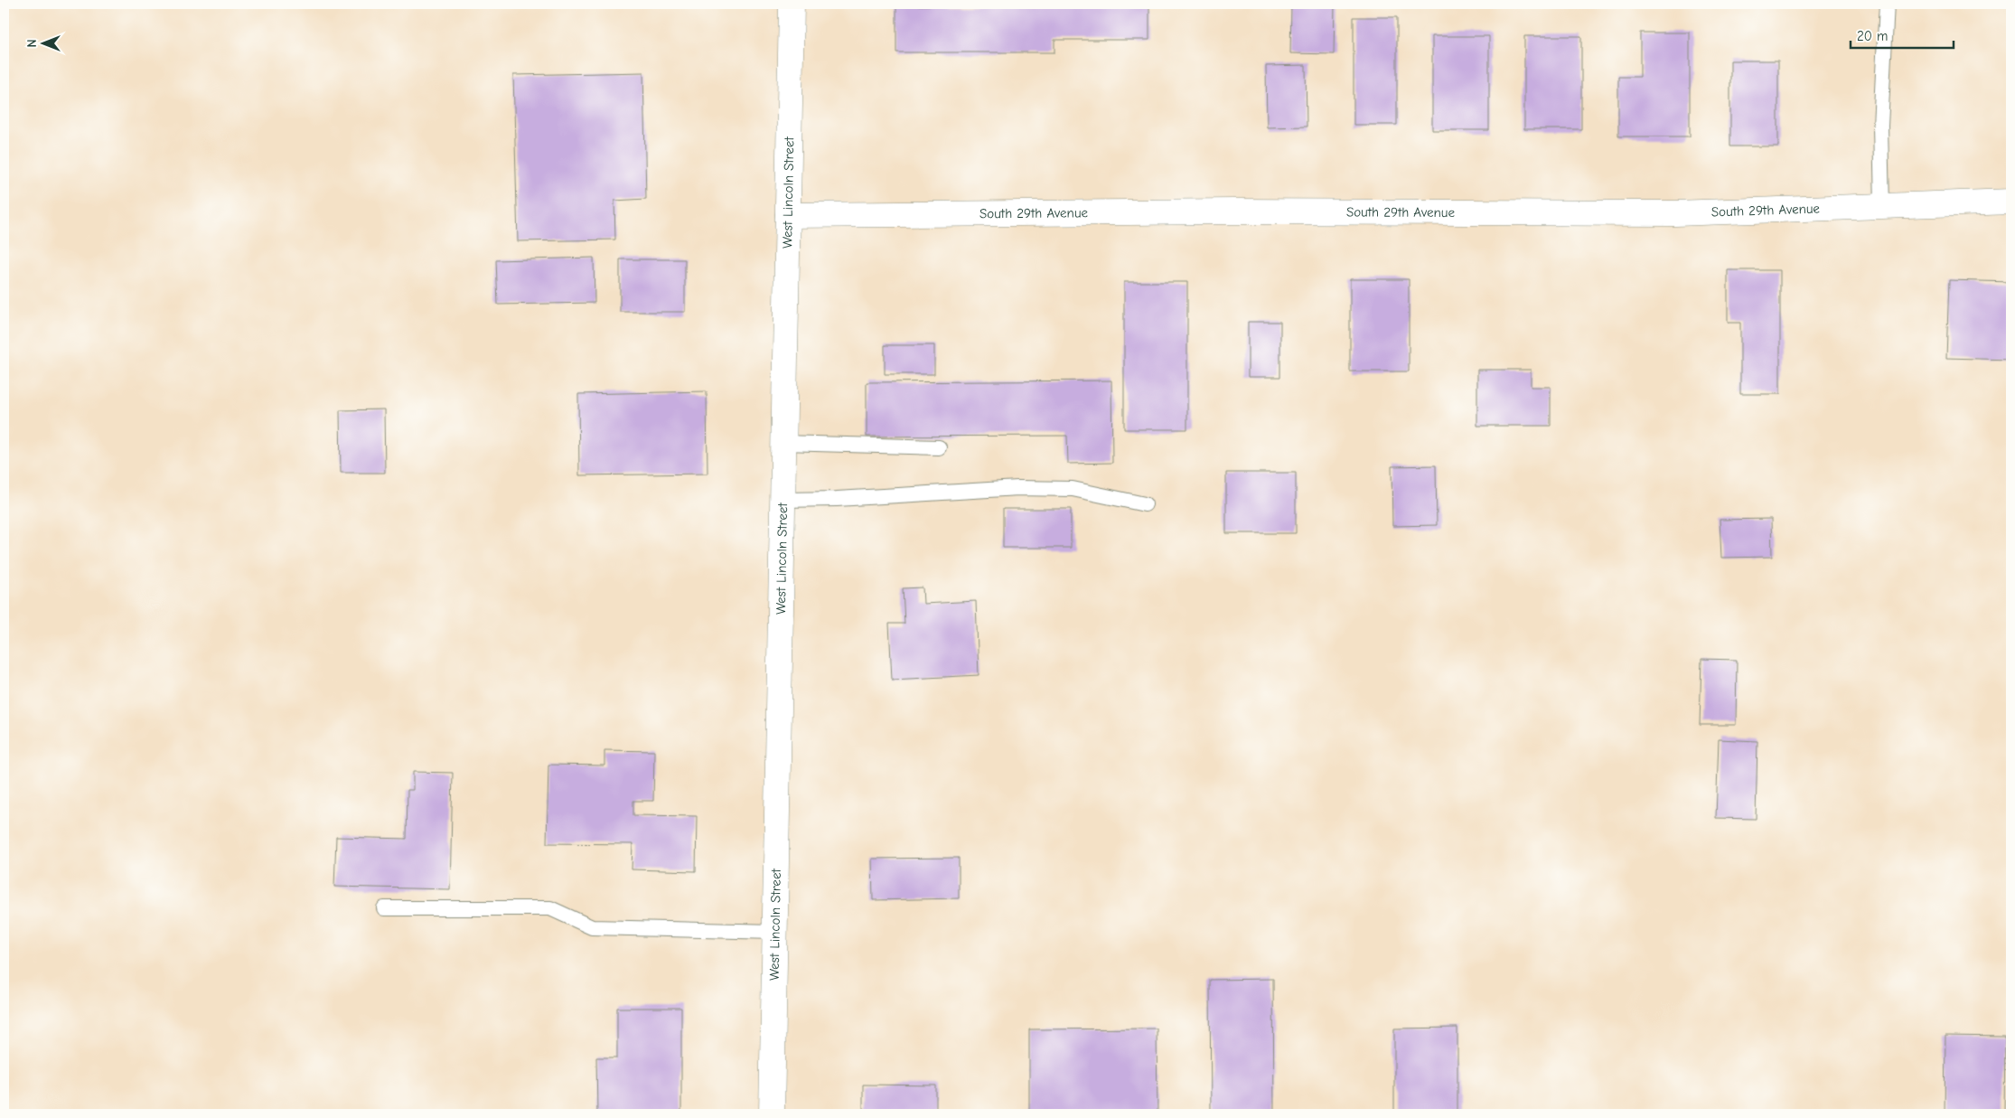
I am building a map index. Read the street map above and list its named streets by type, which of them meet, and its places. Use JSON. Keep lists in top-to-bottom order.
{
  "streets": {
    "street": ["West Lincoln Street", "South 29th Avenue"]
  },
  "crossings": [
    ["West Lincoln Street", "South 29th Avenue"]
  ],
  "scale_bar": "20 m",
  "north": "left"
}
